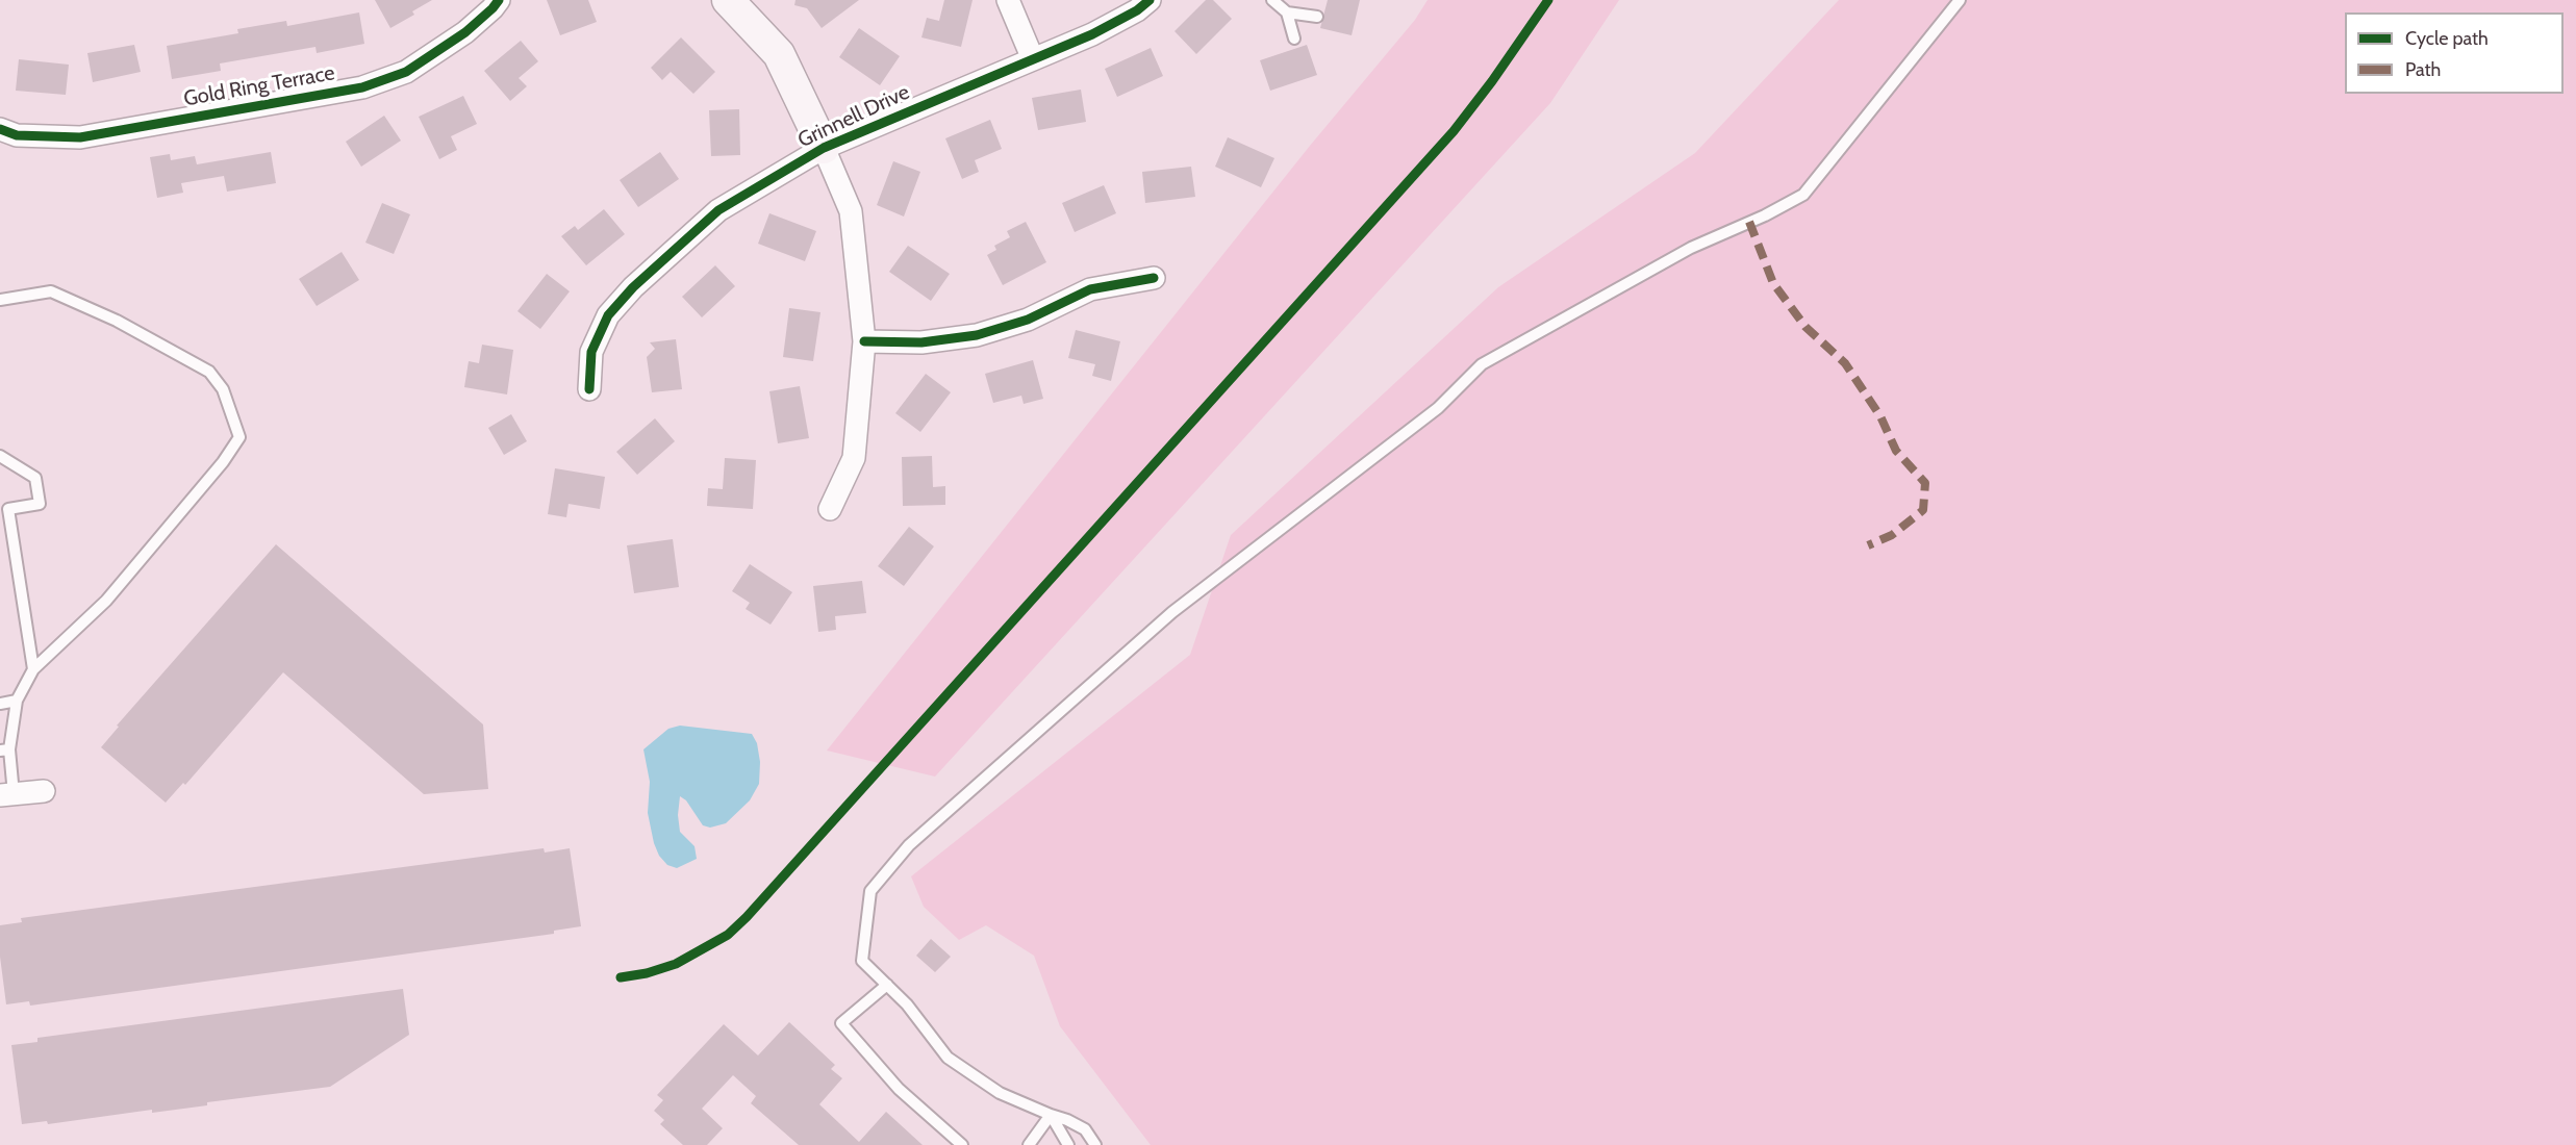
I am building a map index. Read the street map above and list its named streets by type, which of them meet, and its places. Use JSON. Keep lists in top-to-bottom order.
{
  "streets": {
    "street": ["Gold Ring Terrace", "Grinnell Drive"]
  },
  "legend": ["Cycle path", "Path"]
}
